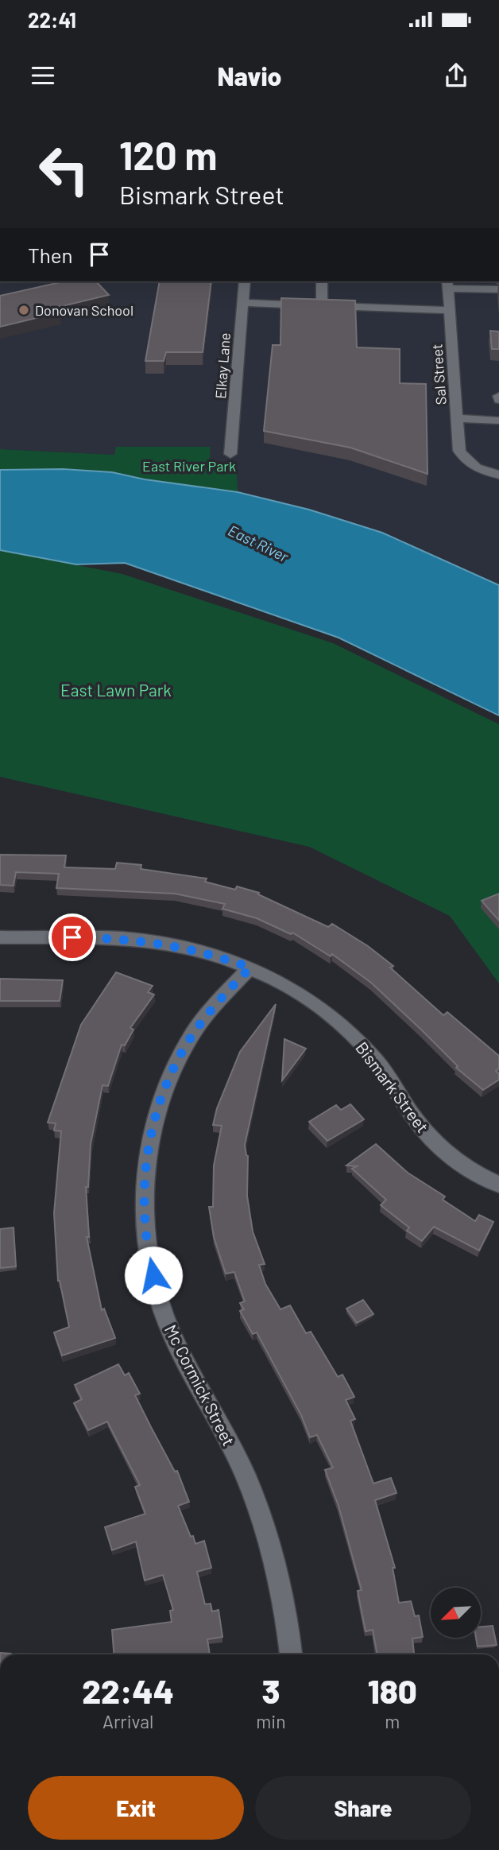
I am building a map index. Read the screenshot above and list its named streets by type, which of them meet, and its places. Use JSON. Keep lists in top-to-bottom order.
{
  "streets": {
    "street": [
      "Elkay Lane",
      "Sal Street",
      "Bismark Street",
      "Mc Cormick Street"
    ]
  },
  "crossings": [
    ["Bismark Street", "Mc Cormick Street"]
  ],
  "water": ["East River"],
  "parks": ["East River Park", "East Lawn Park"],
  "places": ["Donovan School"],
  "north": "bottom left",
  "page": {
    "status": "22:41",
    "header": "Navio",
    "turn": ["120 m", "Bismark Street"],
    "then": "Then",
    "eta": [
      "22:44",
      "Arrival",
      "3",
      "min",
      "180",
      "m"
    ],
    "buttons": ["Exit", "Share"]
  }
}
